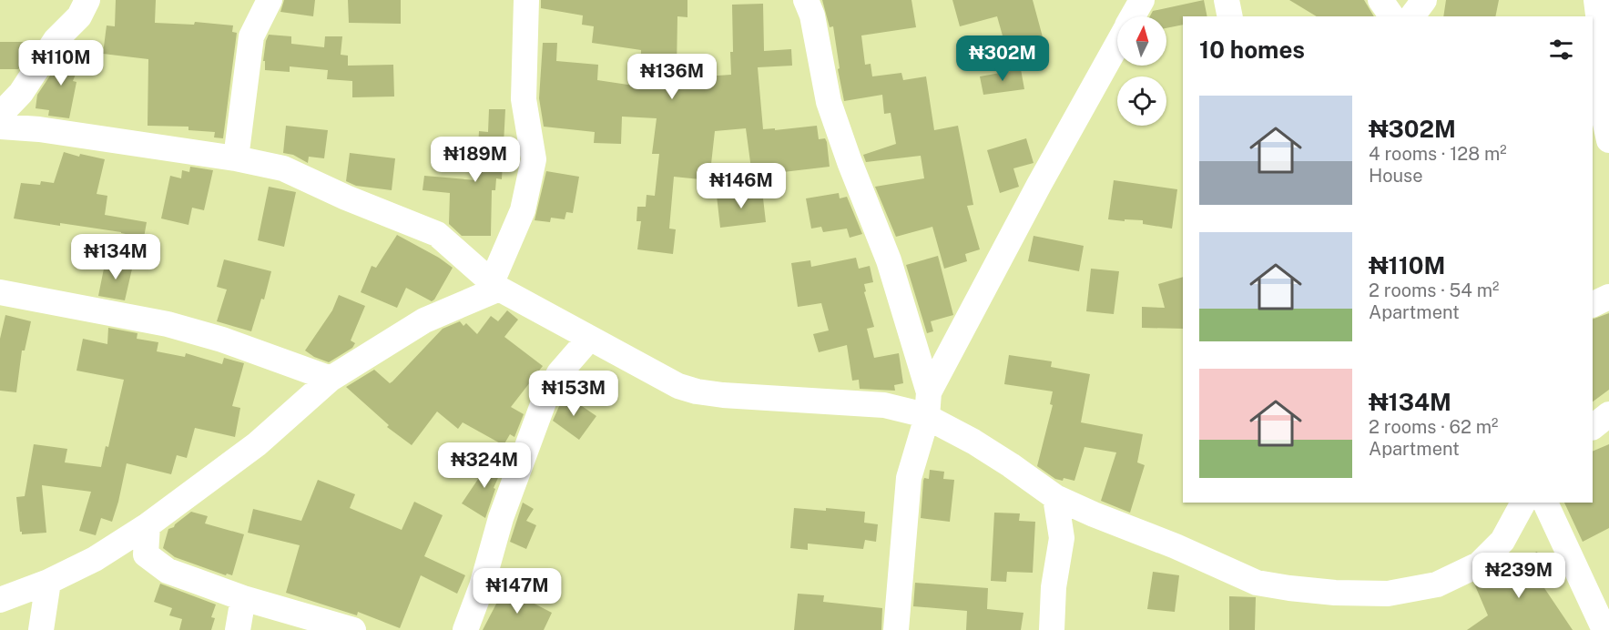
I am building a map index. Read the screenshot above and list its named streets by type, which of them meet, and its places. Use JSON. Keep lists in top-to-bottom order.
{
  "north": "top",
  "page": {
    "heading": "10 homes",
    "price": [
      "₦302M",
      "₦110M",
      "₦136M",
      "₦189M",
      "₦146M",
      "₦134M",
      "₦153M",
      "₦324M",
      "₦239M",
      "₦147M"
    ],
    "list": [
      {
        "name": "₦302M",
        "note": "4 rooms · 128 m² · House"
      },
      {
        "name": "₦110M",
        "note": "2 rooms · 54 m² · Apartment"
      },
      {
        "name": "₦134M",
        "note": "2 rooms · 62 m² · Apartment"
      }
    ]
  }
}
